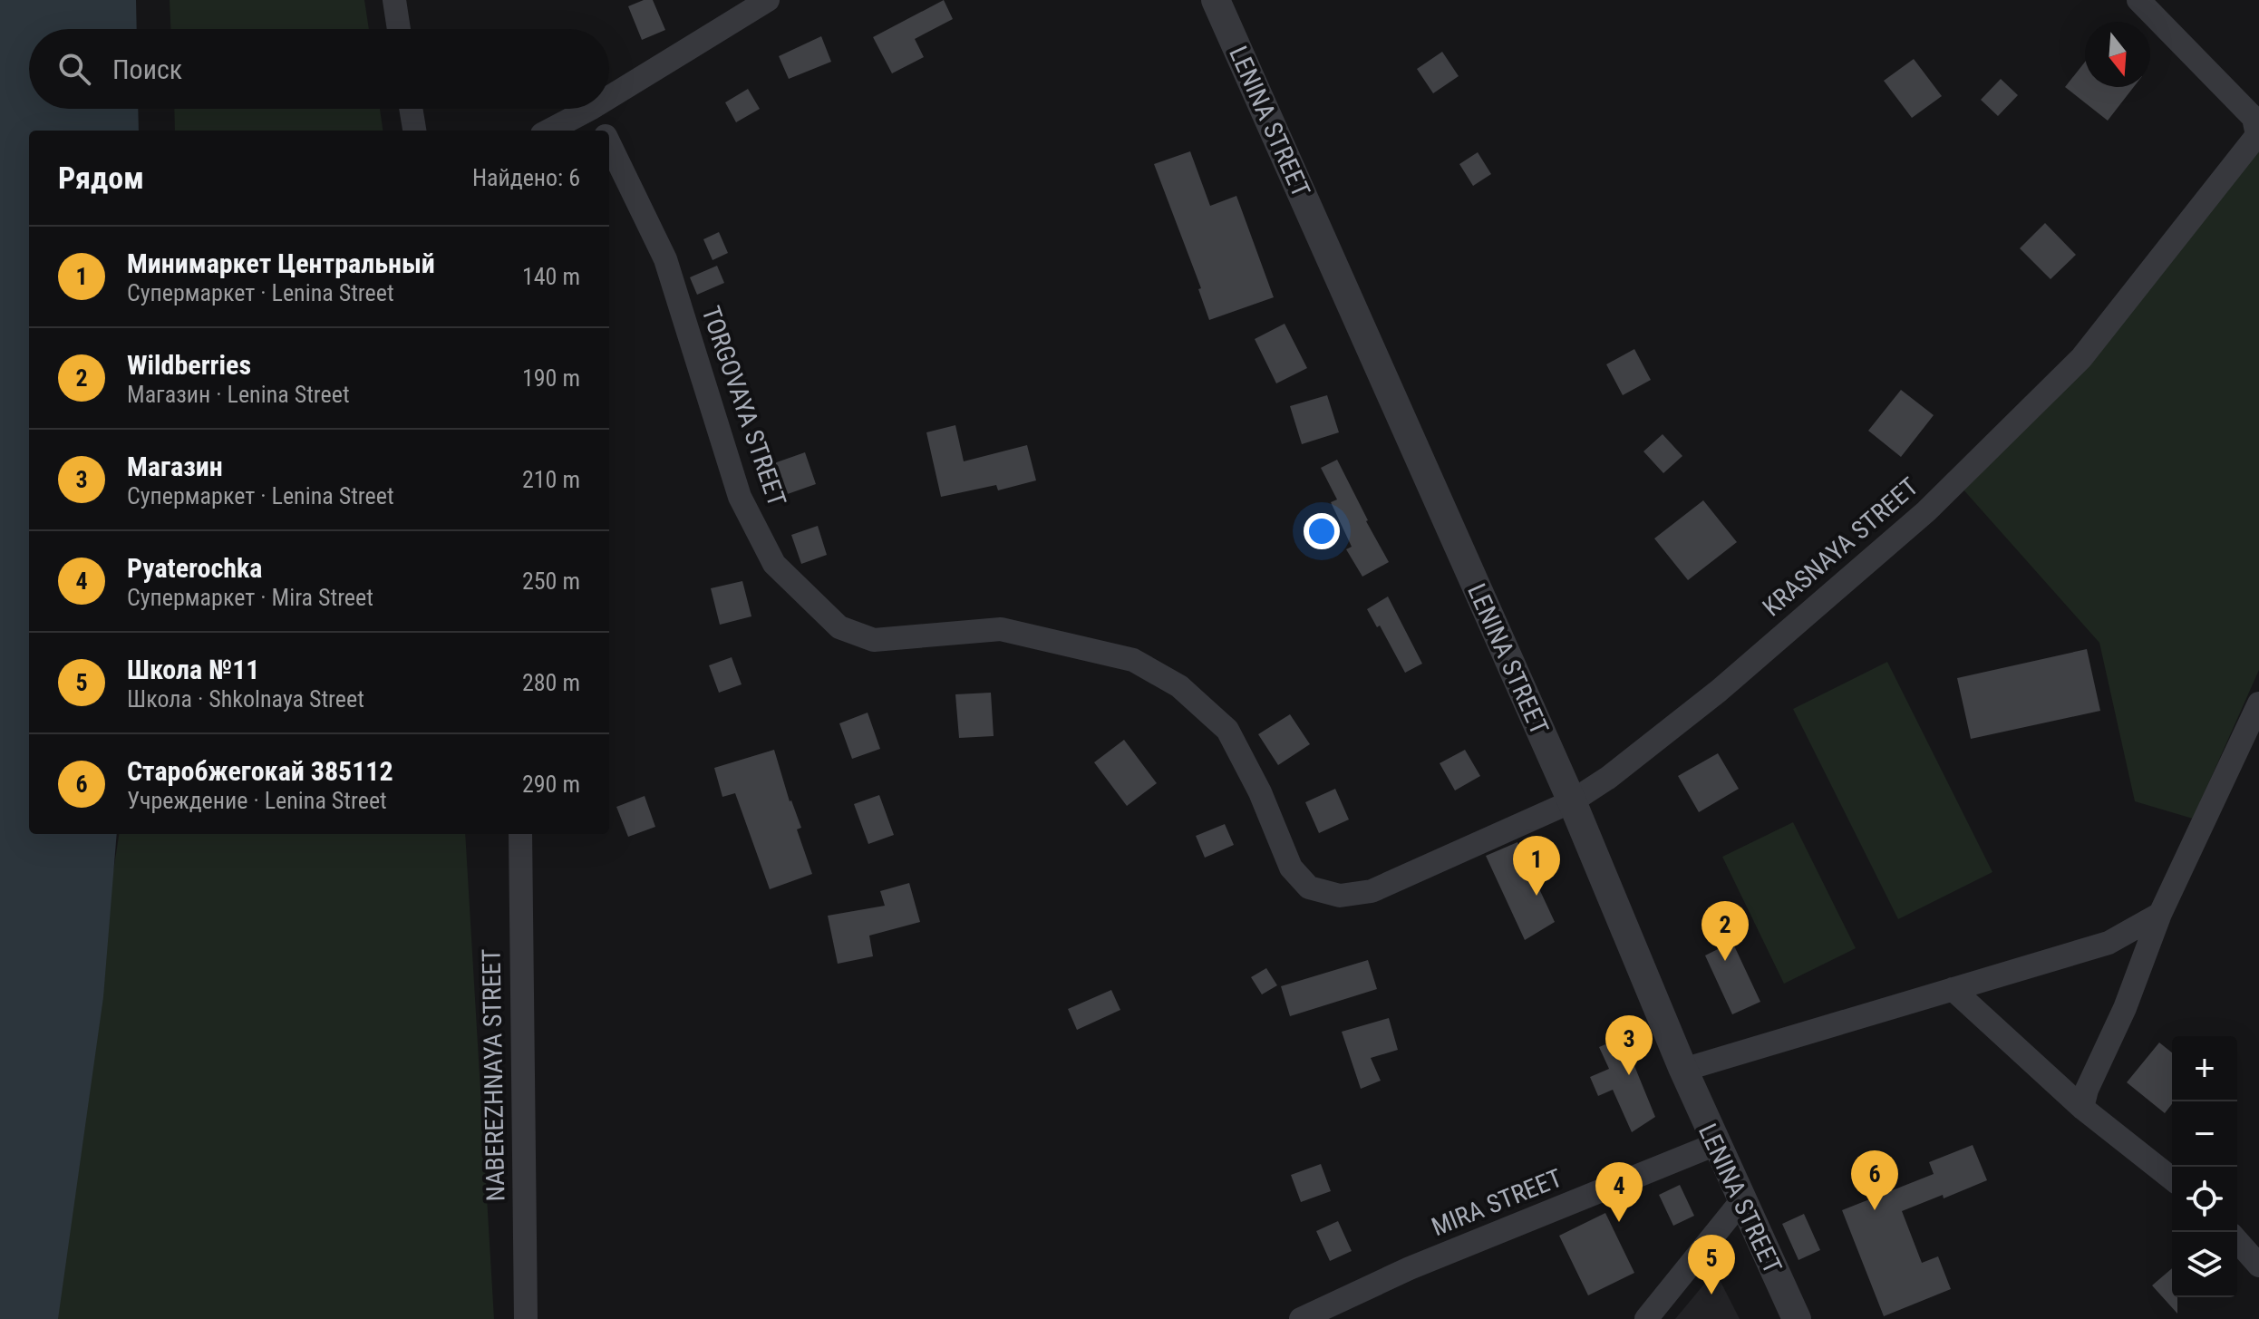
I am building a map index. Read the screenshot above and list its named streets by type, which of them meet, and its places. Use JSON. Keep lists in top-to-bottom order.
{
  "streets": {
    "street": [
      "LENINA STREET",
      "TORGOVAYA STREET",
      "KRASNAYA STREET",
      "NABEREZHNAYA STREET",
      "MIRA STREET"
    ]
  },
  "crossings": [
    ["LENINA STREET", "KRASNAYA STREET"],
    ["LENINA STREET", "MIRA STREET"],
    ["TORGOVAYA STREET", "KRASNAYA STREET"]
  ],
  "north": "bottom",
  "page": {
    "search": "Поиск",
    "heading": ["Рядом", "Найдено: 6"],
    "list": [
      {
        "mark": "1",
        "name": "Минимаркет Центральный",
        "note": "Супермаркет · Lenina Street",
        "value": "140 m"
      },
      {
        "mark": "2",
        "name": "Wildberries",
        "note": "Магазин · Lenina Street",
        "value": "190 m"
      },
      {
        "mark": "3",
        "name": "Магазин",
        "note": "Супермаркет · Lenina Street",
        "value": "210 m"
      },
      {
        "mark": "4",
        "name": "Pyaterochka",
        "note": "Супермаркет · Mira Street",
        "value": "250 m"
      },
      {
        "mark": "5",
        "name": "Школа №11",
        "note": "Школа · Shkolnaya Street",
        "value": "280 m"
      },
      {
        "mark": "6",
        "name": "Старобжегокай 385112",
        "note": "Учреждение · Lenina Street",
        "value": "290 m"
      }
    ],
    "pins": [
      "1",
      "2",
      "3",
      "6",
      "4",
      "5"
    ],
    "map_buttons": ["+", "−"]
  }
}
